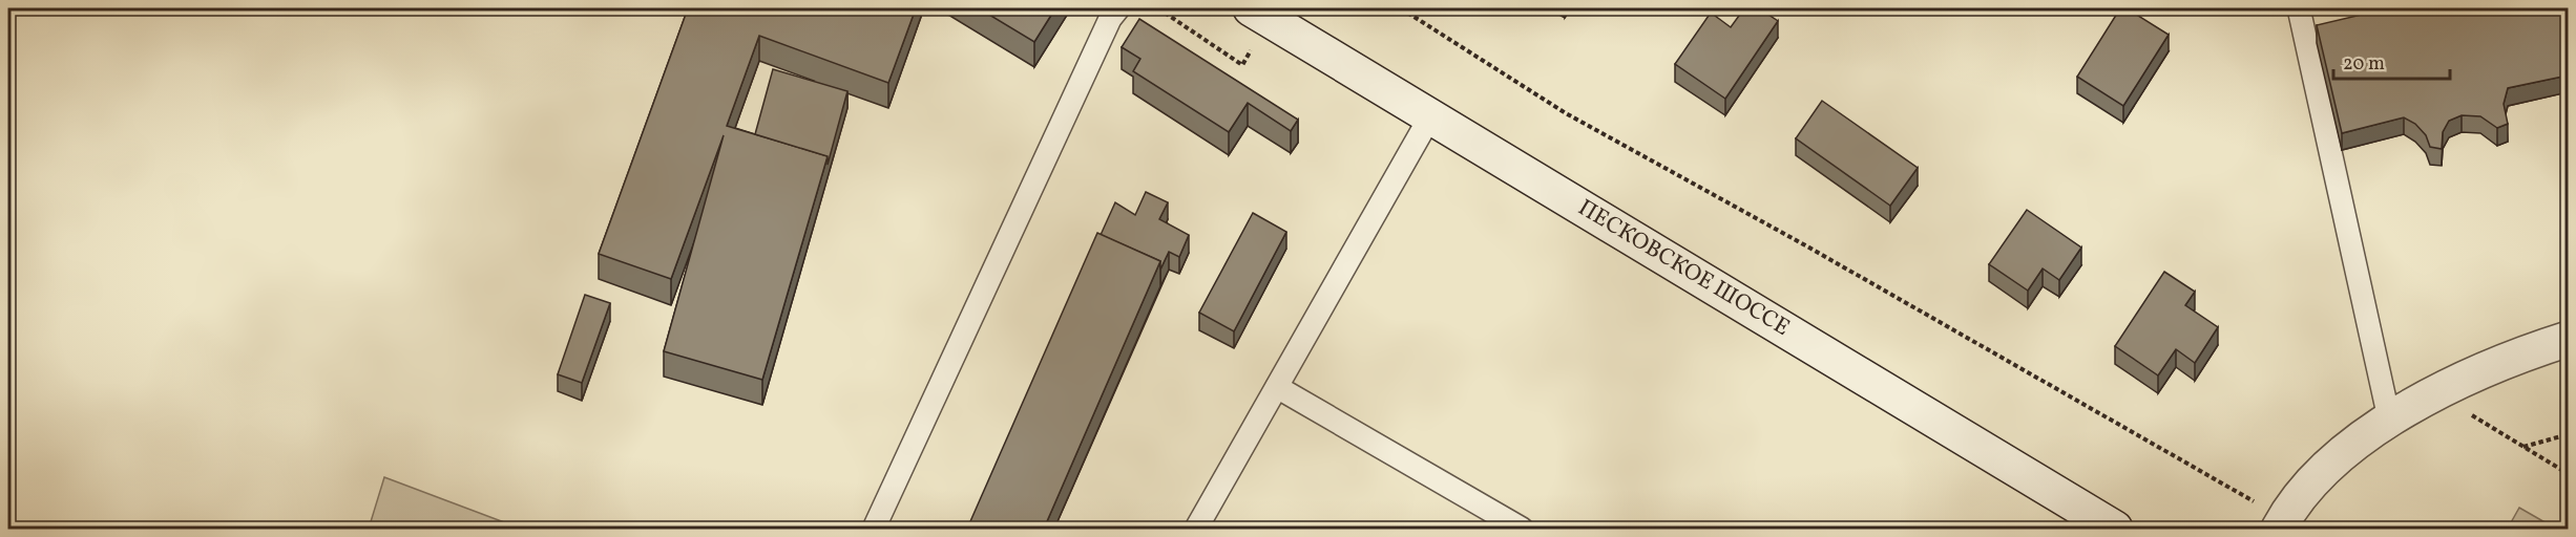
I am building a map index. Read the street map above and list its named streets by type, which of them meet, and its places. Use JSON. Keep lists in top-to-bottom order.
{
  "streets": {
    "street": ["ПЕСКОВСКОЕ ШОССЕ"]
  },
  "scale_bar": "20 m"
}
